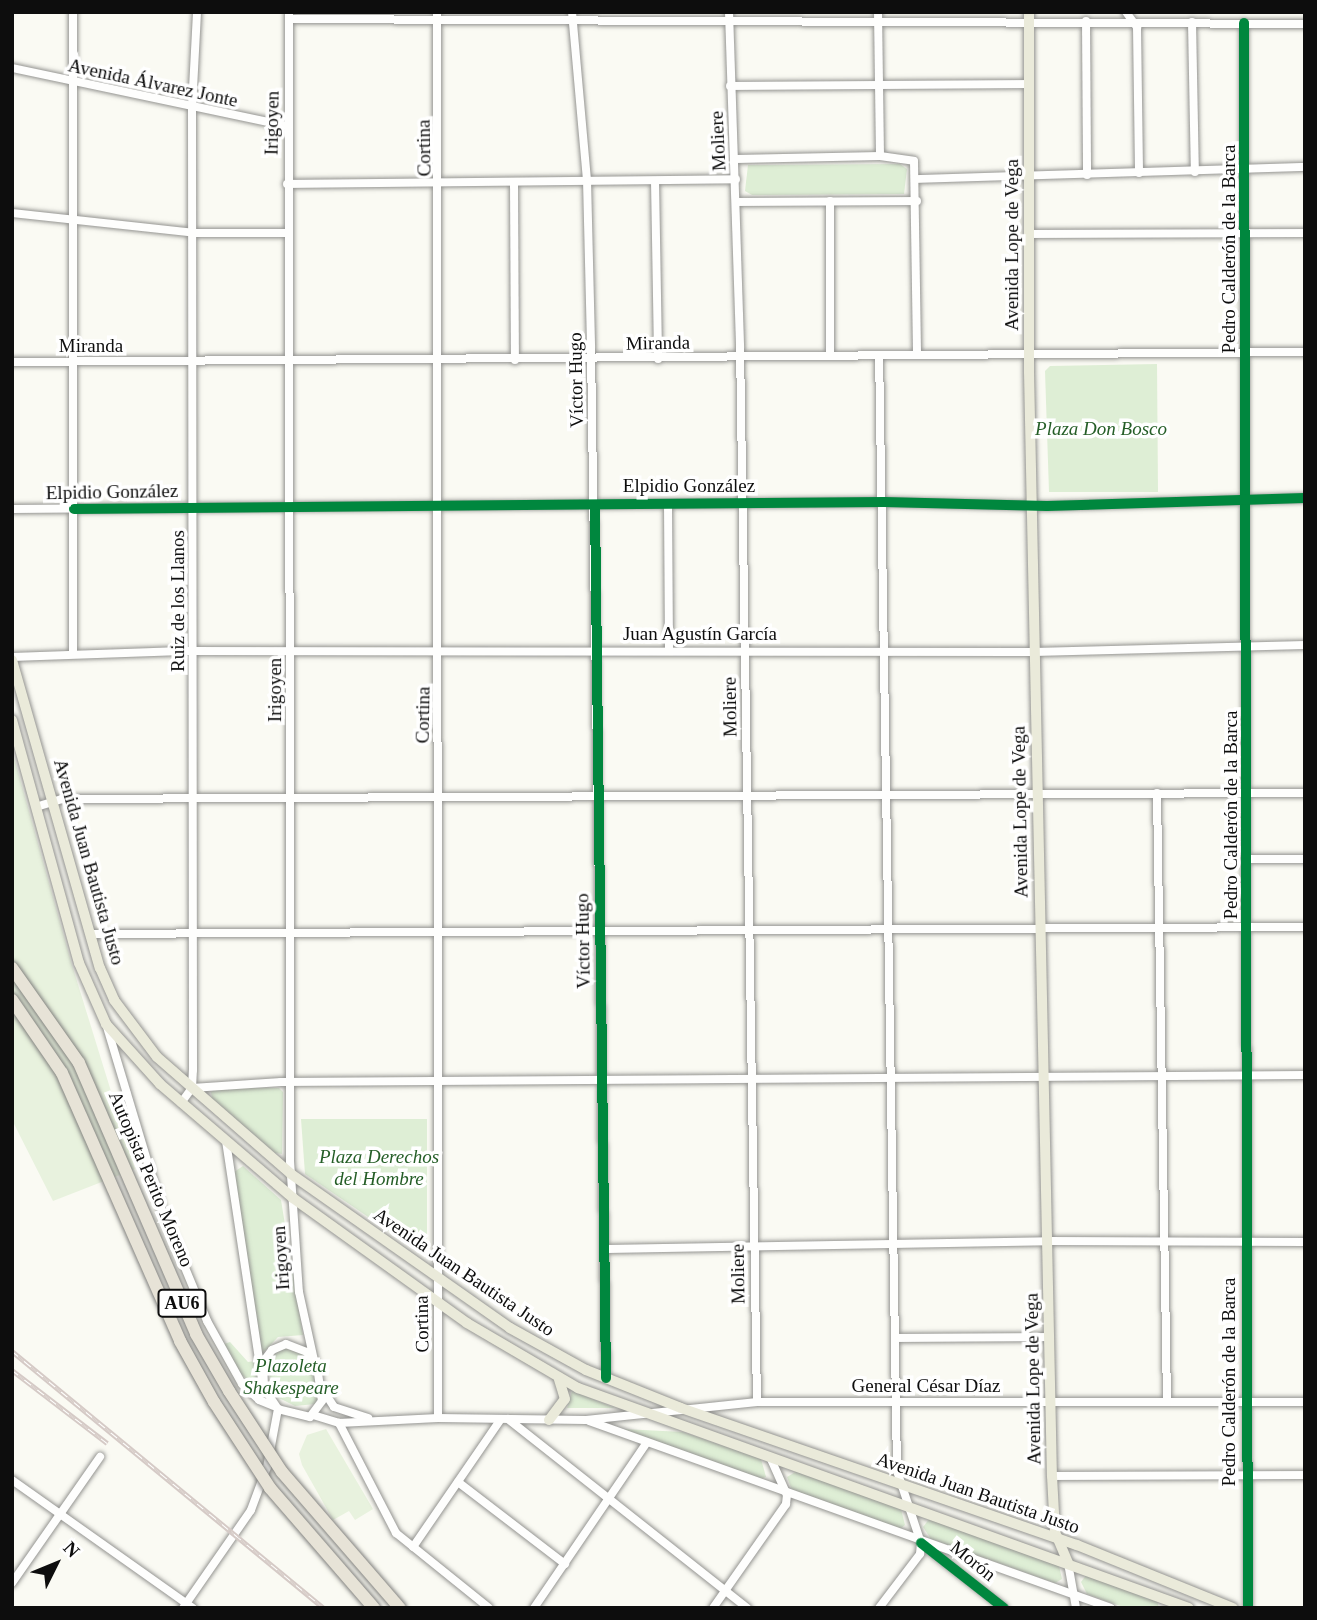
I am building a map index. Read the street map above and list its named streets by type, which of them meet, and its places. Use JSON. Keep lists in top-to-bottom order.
{
  "streets": {
    "highway": ["Autopista Perito Moreno", "AU6"],
    "main road": ["Avenida Lope de Vega", "Avenida Juan Bautista Justo"],
    "street": [
      "Avenida Álvarez Jonte",
      "Irigoyen",
      "Moliere",
      "Cortina",
      "Pedro Calderón de la Barca",
      "Miranda",
      "Víctor Hugo",
      "Elpidio González",
      "Ruiz de los Llanos",
      "Juan Agustín García",
      "General César Díaz",
      "Morón"
    ]
  },
  "crossings": [
    ["Avenida Álvarez Jonte", "Irigoyen"],
    ["Avenida Álvarez Jonte", "Ruiz de los Llanos"],
    ["Irigoyen", "Miranda"],
    ["Irigoyen", "Elpidio González"],
    ["Irigoyen", "Juan Agustín García"],
    ["Irigoyen", "Avenida Juan Bautista Justo"],
    ["Moliere", "Miranda"],
    ["Moliere", "Elpidio González"],
    ["Moliere", "Juan Agustín García"],
    ["Moliere", "General César Díaz"],
    ["Cortina", "Miranda"],
    ["Cortina", "Elpidio González"],
    ["Cortina", "Juan Agustín García"],
    ["Cortina", "Avenida Juan Bautista Justo"],
    ["Cortina", "General César Díaz"],
    ["Avenida Lope de Vega", "Miranda"],
    ["Avenida Lope de Vega", "Elpidio González"],
    ["Avenida Lope de Vega", "Juan Agustín García"],
    ["Avenida Lope de Vega", "Avenida Juan Bautista Justo"],
    ["Avenida Lope de Vega", "General César Díaz"],
    ["Pedro Calderón de la Barca", "Miranda"],
    ["Pedro Calderón de la Barca", "Elpidio González"],
    ["Pedro Calderón de la Barca", "Juan Agustín García"],
    ["Pedro Calderón de la Barca", "General César Díaz"],
    ["Miranda", "Víctor Hugo"],
    ["Miranda", "Ruiz de los Llanos"],
    ["Víctor Hugo", "Elpidio González"],
    ["Víctor Hugo", "Juan Agustín García"],
    ["Víctor Hugo", "Avenida Juan Bautista Justo"],
    ["Elpidio González", "Ruiz de los Llanos"],
    ["Ruiz de los Llanos", "Juan Agustín García"],
    ["Ruiz de los Llanos", "Avenida Juan Bautista Justo"],
    ["Juan Agustín García", "Avenida Juan Bautista Justo"],
    ["Avenida Juan Bautista Justo", "General César Díaz"]
  ],
  "parks": ["Plaza Don Bosco", "Plaza Derechos del Hombre", "Plazoleta Shakespeare"],
  "north": "top right"
}
